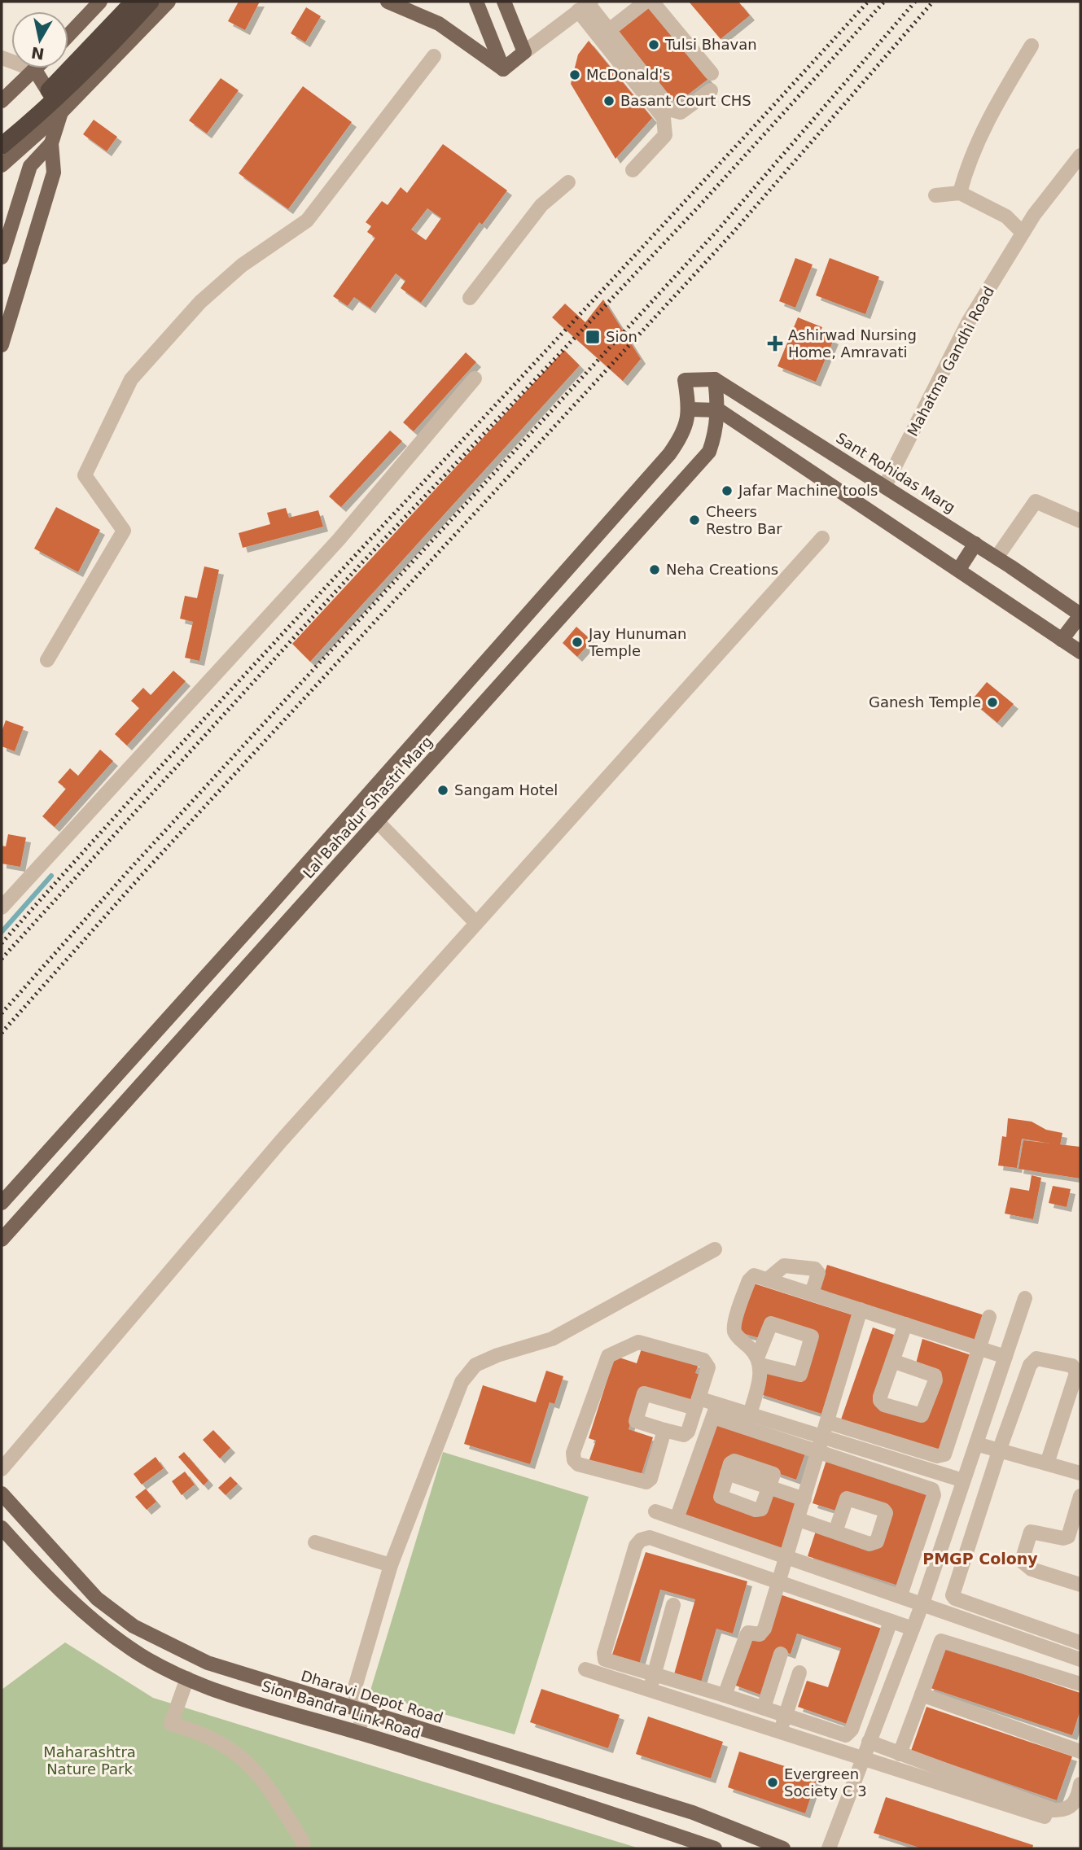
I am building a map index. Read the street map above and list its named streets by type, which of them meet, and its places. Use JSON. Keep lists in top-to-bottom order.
{
  "streets": {
    "main road": [
      "Sant Rohidas Marg",
      "Lal Bahadur Shastri Marg",
      "Dharavi Depot Road",
      "Sion Bandra Link Road"
    ],
    "street": ["Mahatma Gandhi Road"]
  },
  "crossings": [
    ["Mahatma Gandhi Road", "Sant Rohidas Marg"],
    ["Sant Rohidas Marg", "Lal Bahadur Shastri Marg"]
  ],
  "districts": ["PMGP Colony"],
  "parks": ["Maharashtra Nature Park"],
  "places": {
    "other": [
      "Tulsi Bhavan",
      "McDonald's",
      "Basant Court CHS",
      "Jafar Machine tools",
      "Cheers Restro Bar",
      "Neha Creations",
      "Jay Hunuman Temple",
      "Ganesh Temple",
      "Sangam Hotel",
      "Evergreen Society C 3"
    ],
    "transit": ["Sion"],
    "health": ["Ashirwad Nursing Home, Amravati"]
  },
  "north": "bottom"
}
